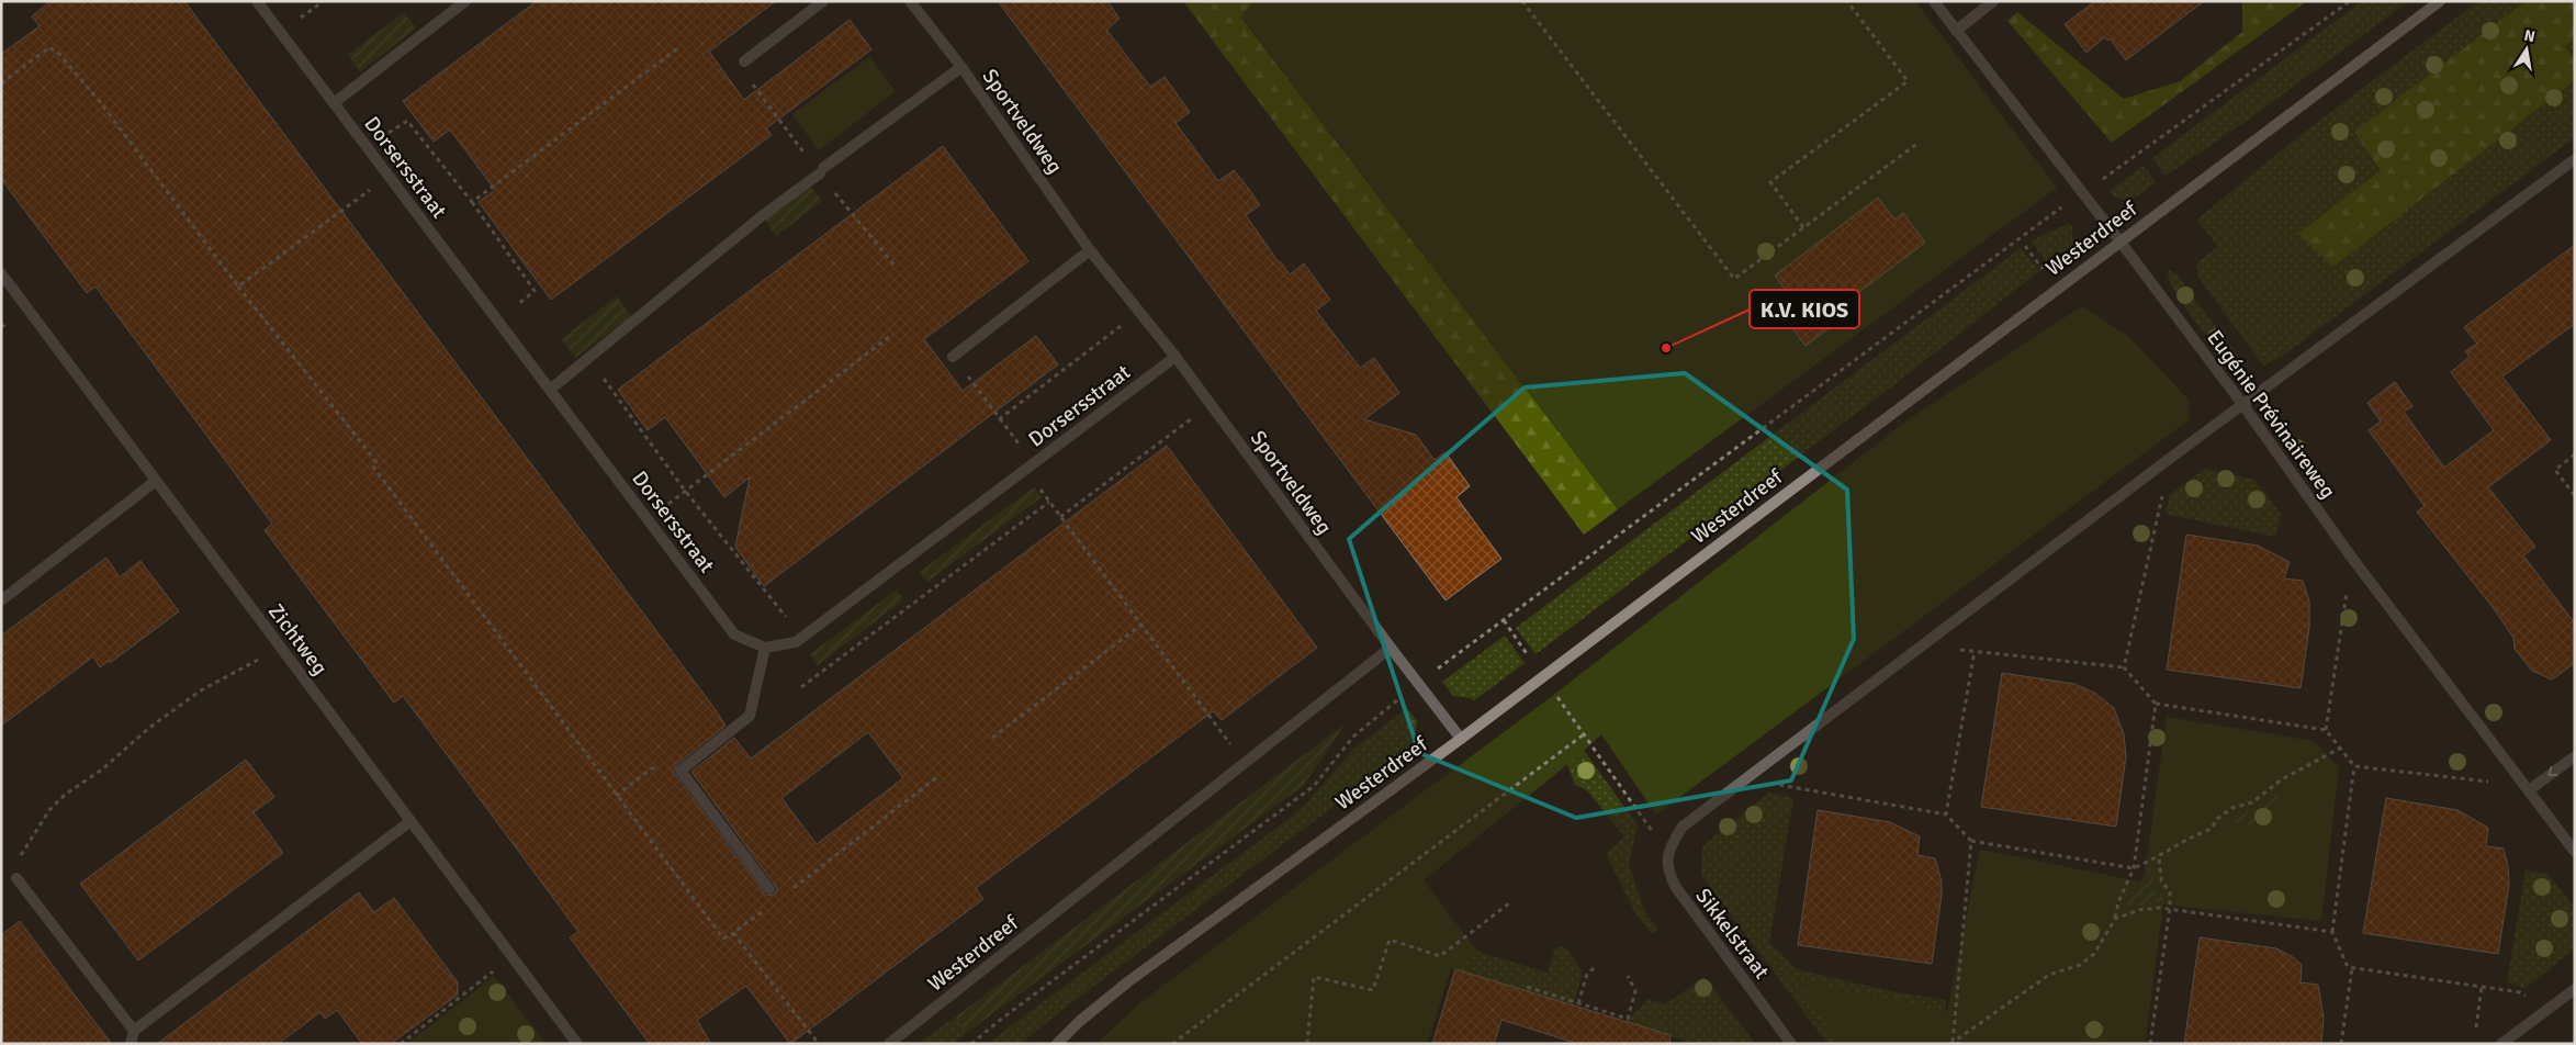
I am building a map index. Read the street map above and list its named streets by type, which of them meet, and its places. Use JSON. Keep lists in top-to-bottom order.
{
  "streets": {
    "street": [
      "Sportveldweg",
      "Dorsersstraat",
      "Westerdreef",
      "Eugénie Prévinaireweg",
      "Zichtweg",
      "Sikkelstraat"
    ]
  },
  "crossings": [
    ["Sportveldweg", "Dorsersstraat"],
    ["Sportveldweg", "Westerdreef"],
    ["Westerdreef", "Eugénie Prévinaireweg"]
  ],
  "places": ["K.V. KIOS"],
  "north": "top"
}
